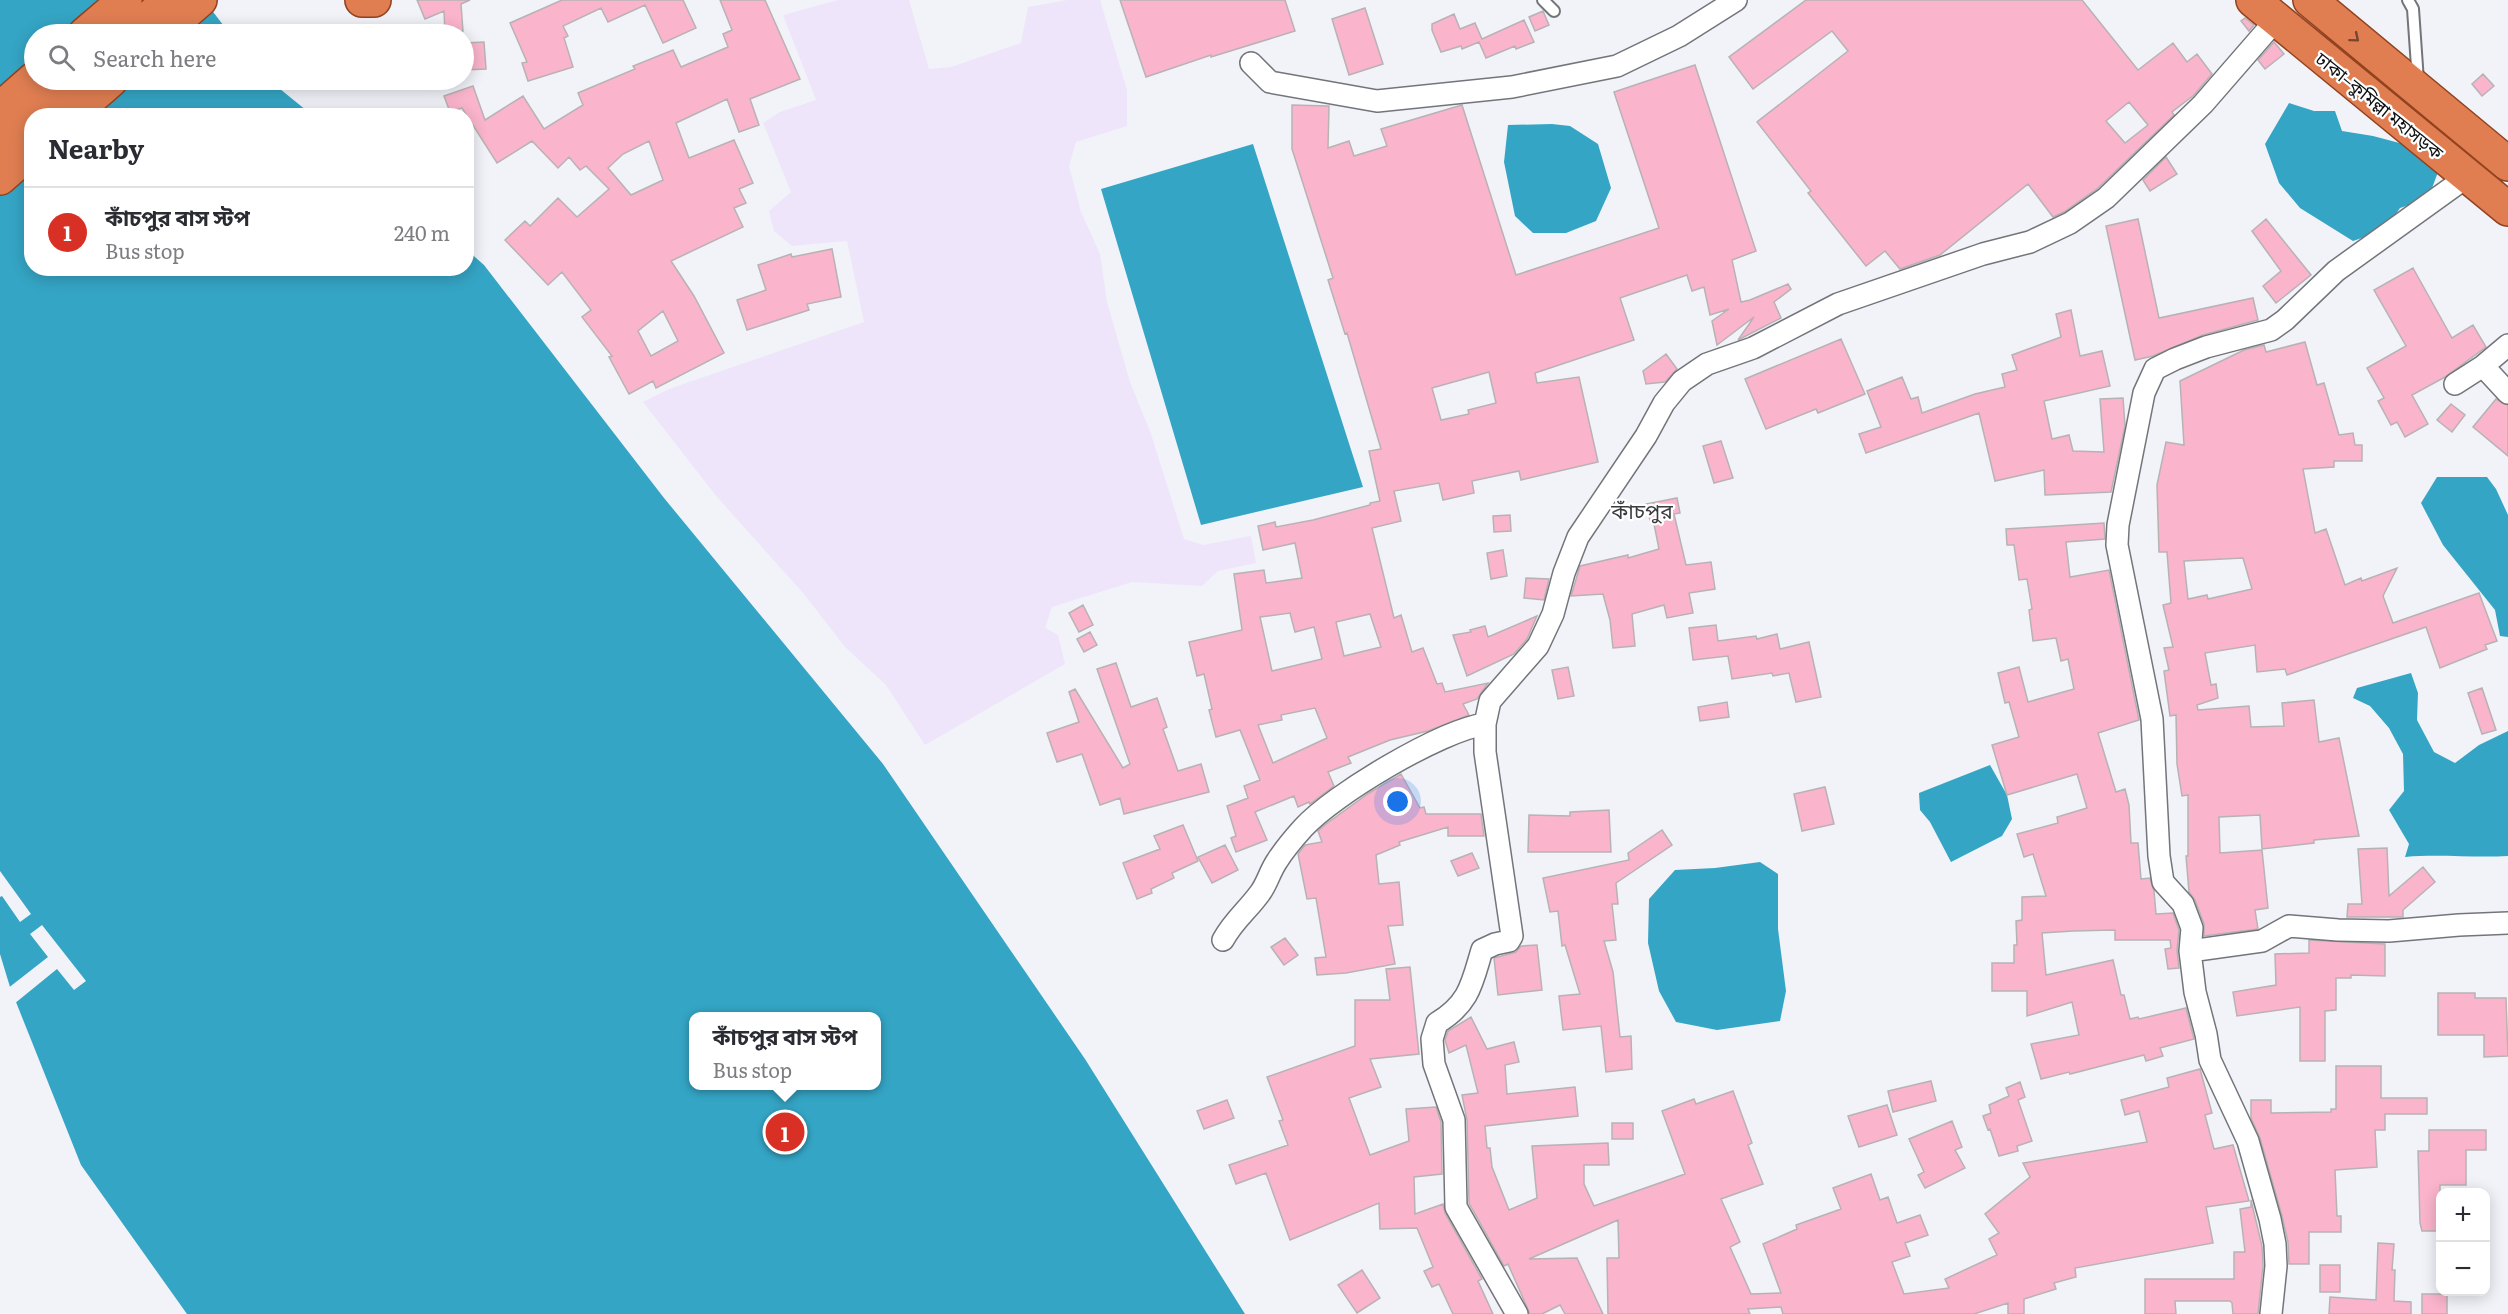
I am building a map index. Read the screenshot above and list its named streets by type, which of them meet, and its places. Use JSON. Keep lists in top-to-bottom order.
{
  "streets": {
    "highway": ["ঢাকা–কুমিল্লা মহাসড়ক"]
  },
  "districts": ["কাঁচপুর"],
  "page": {
    "search": "Search here",
    "heading": "Nearby",
    "list": [
      {
        "mark": "1",
        "name": "কাঁচপুর বাস স্টপ",
        "note": "Bus stop",
        "value": "240 m"
      }
    ],
    "popup": ["কাঁচপুর বাস স্টপ", "Bus stop"],
    "pins": "1",
    "map_buttons": ["+", "−"]
  }
}
